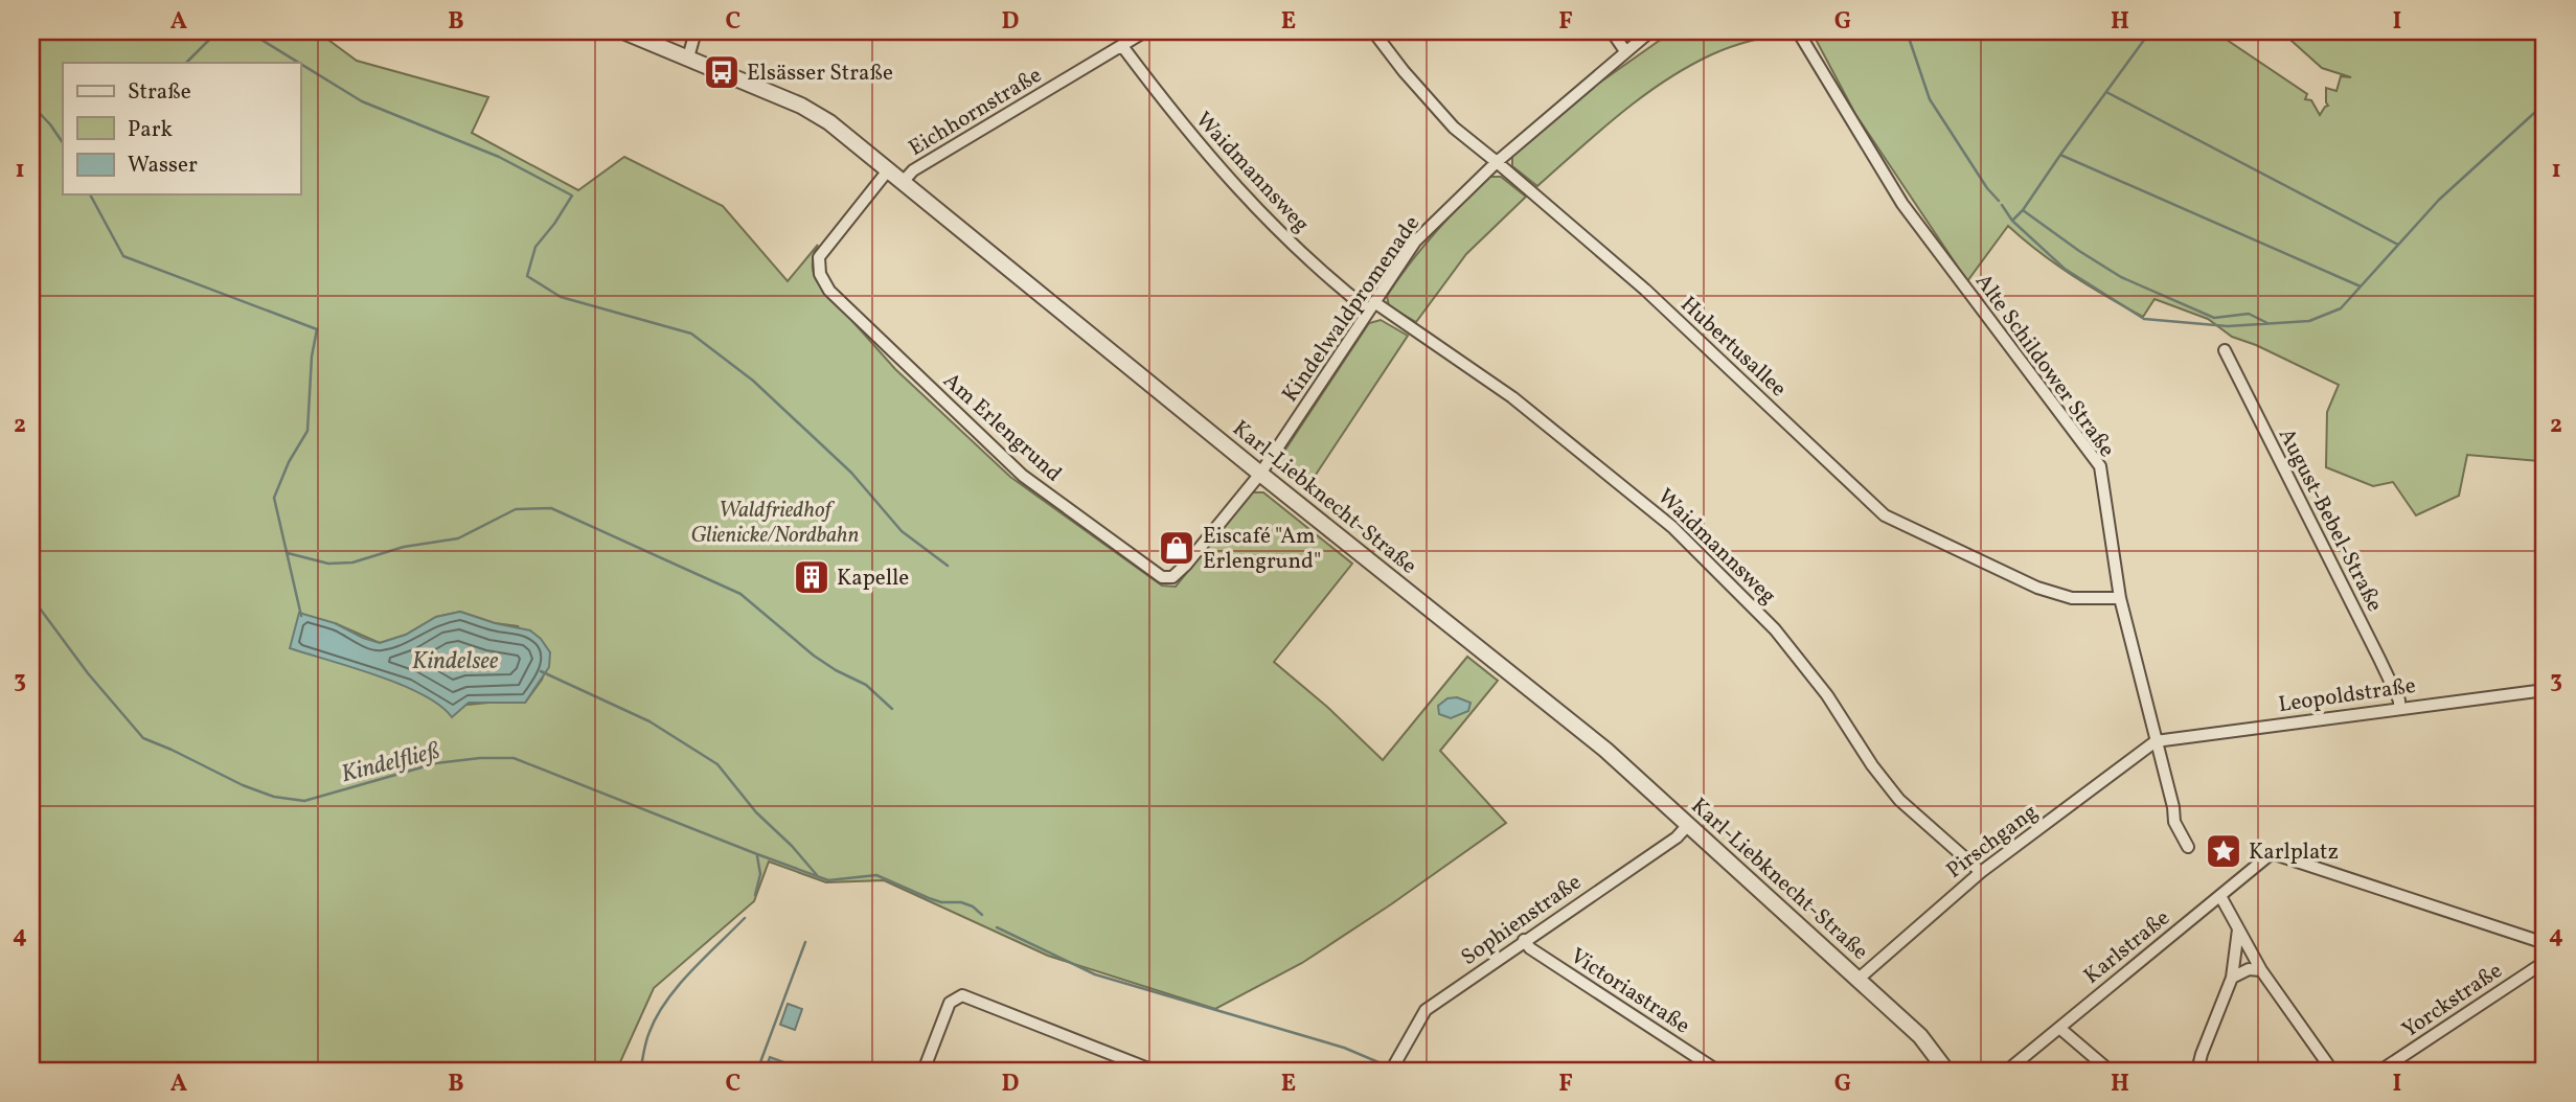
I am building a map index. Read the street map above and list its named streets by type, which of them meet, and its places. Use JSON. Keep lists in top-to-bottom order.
{
  "streets": {
    "street": [
      "Eichhornstraße",
      "Waidmannsweg",
      "Kindelwaldpromenade",
      "Hubertusallee",
      "Alte Schildower Straße",
      "Am Erlengrund",
      "Karl-Liebknecht-Straße",
      "August-Bebel-Straße",
      "Leopoldstraße",
      "Pirschgang",
      "Sophienstraße",
      "Karlstraße",
      "Victoriastraße",
      "Yorckstraße"
    ]
  },
  "crossings": [
    ["Eichhornstraße", "Waidmannsweg"],
    ["Eichhornstraße", "Karl-Liebknecht-Straße"],
    ["Waidmannsweg", "Kindelwaldpromenade"],
    ["Waidmannsweg", "Pirschgang"],
    ["Kindelwaldpromenade", "Hubertusallee"],
    ["Kindelwaldpromenade", "Am Erlengrund"],
    ["Kindelwaldpromenade", "Karl-Liebknecht-Straße"],
    ["Hubertusallee", "Alte Schildower Straße"],
    ["Alte Schildower Straße", "Leopoldstraße"],
    ["Alte Schildower Straße", "Pirschgang"],
    ["Am Erlengrund", "Karl-Liebknecht-Straße"],
    ["Karl-Liebknecht-Straße", "Pirschgang"],
    ["Karl-Liebknecht-Straße", "Sophienstraße"],
    ["August-Bebel-Straße", "Leopoldstraße"],
    ["Leopoldstraße", "Pirschgang"],
    ["Sophienstraße", "Victoriastraße"]
  ],
  "water": ["Kindelsee", "Kindelfließ"],
  "parks": ["Waldfriedhof Glienicke/Nordbahn"],
  "places": {
    "bus stop": ["Elsässer Straße"],
    "shop": ["Eiscafé \"Am Erlengrund\""],
    "building": ["Kapelle"],
    "place": ["Karlplatz"]
  },
  "legend": ["Straße", "Park", "Wasser"],
  "grid": {
    "columns": [
      "A",
      "B",
      "C",
      "D",
      "E",
      "F",
      "G",
      "H",
      "I"
    ],
    "rows": [
      "1",
      "2",
      "3",
      "4"
    ]
  }
}
